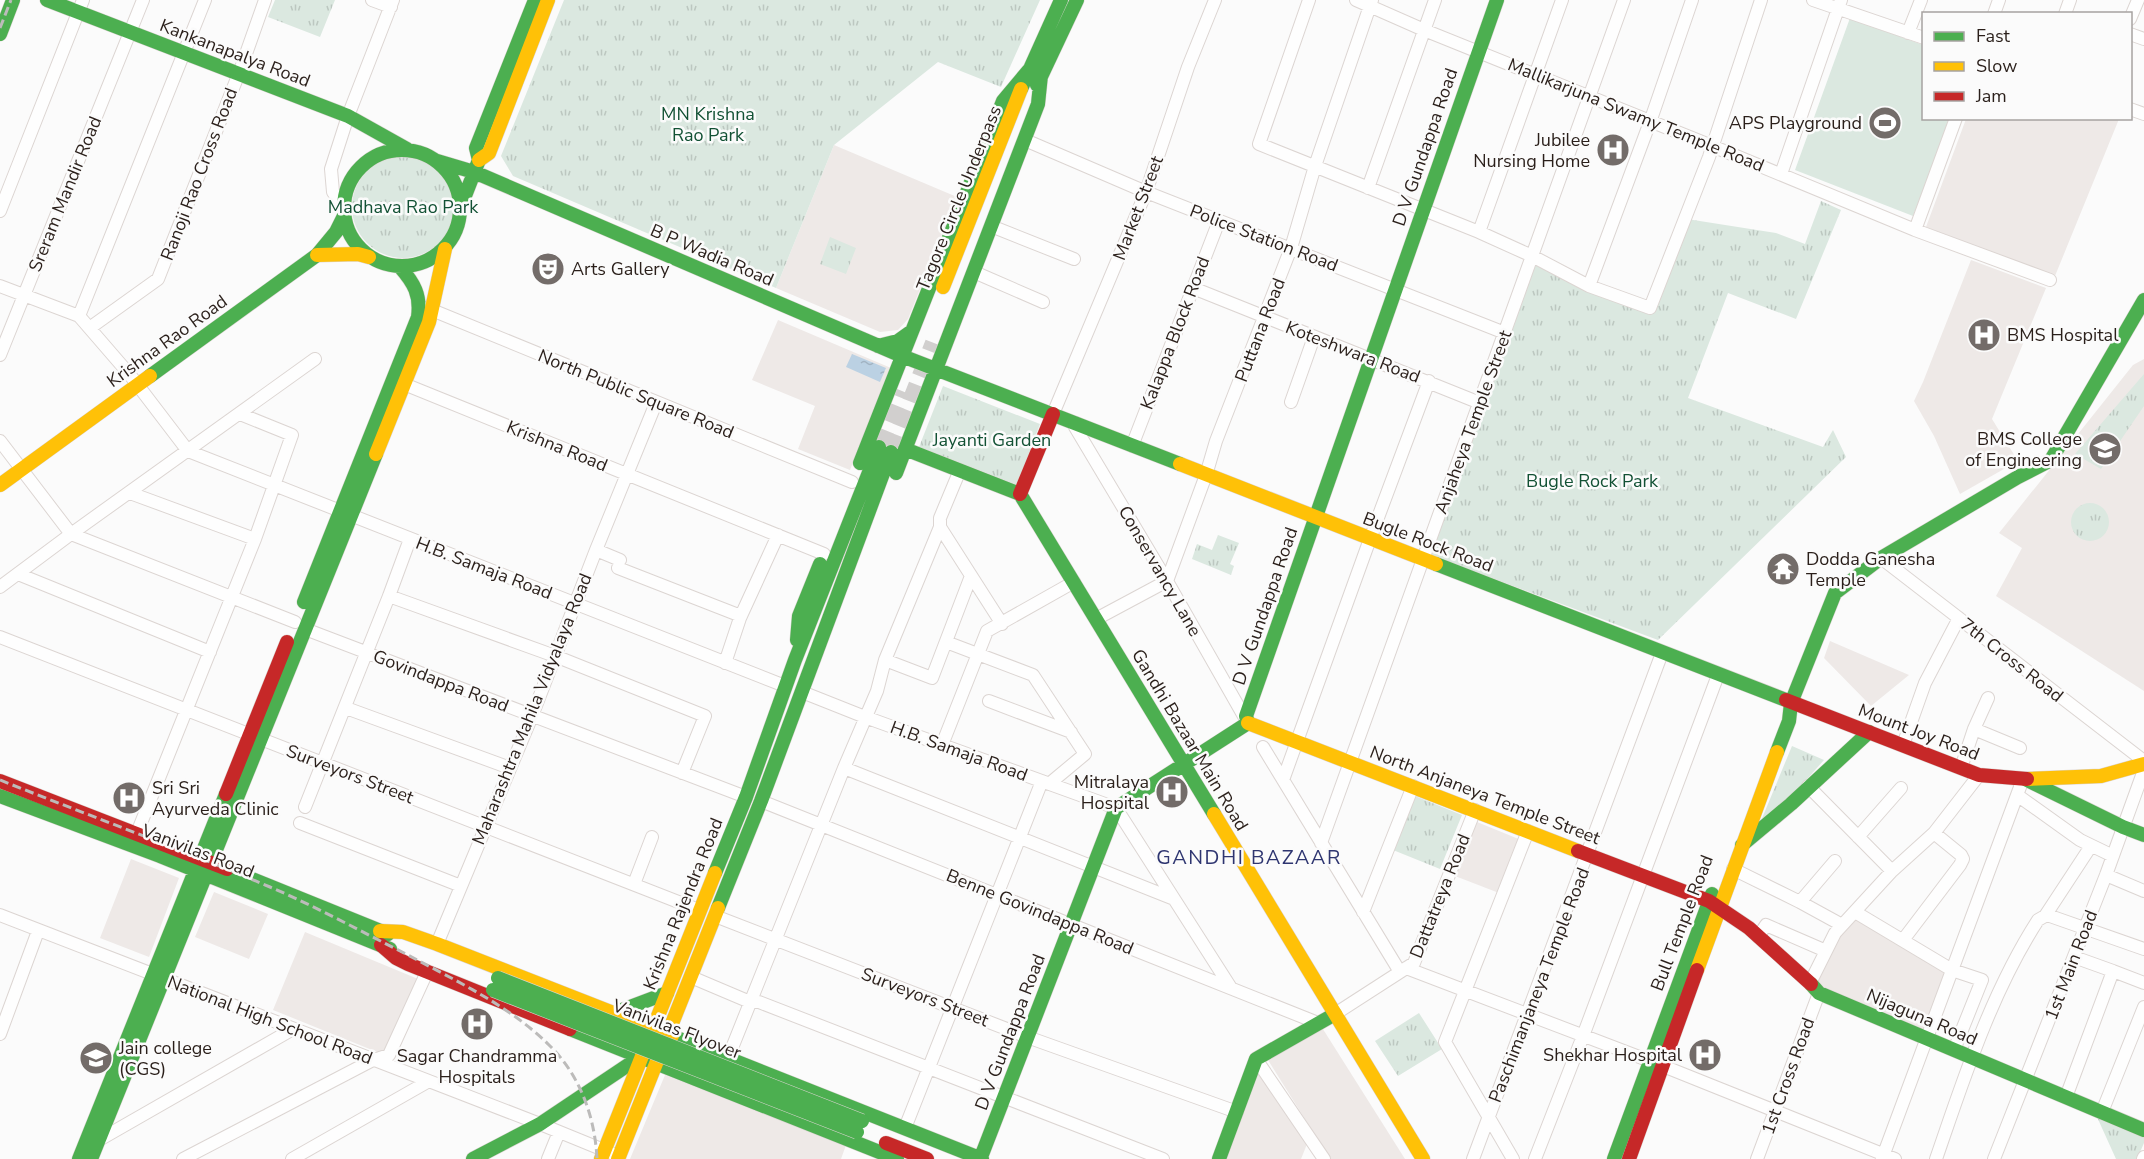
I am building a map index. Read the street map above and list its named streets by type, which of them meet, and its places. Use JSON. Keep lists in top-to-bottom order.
{
  "streets": {
    "main road": [
      "Kankanapalya Road",
      "D V Gundappa Road",
      "Tagore Circle Underpass",
      "B P Wadia Road",
      "Krishna Rao Road",
      "Bugle Rock Road",
      "Mount Joy Road",
      "Gandhi Bazaar Main Road",
      "North Anjaneya Temple Street",
      "Vanivilas Road",
      "Krishna Rajendra Road",
      "Bull Temple Road",
      "Nijaguna Road",
      "Vanivilas Flyover"
    ],
    "street": [
      "Mallikarjuna Swamy Temple Road",
      "Ranoji Rao Cross Road",
      "Sreram Mandir Road",
      "Market Street",
      "Police Station Road",
      "Puttana Road",
      "Kalappa Block Road",
      "Koteshwara Road",
      "North Public Square Road",
      "Anjaheya Temple Street",
      "Krishna Road",
      "H.B. Samaja Road",
      "Conservancy Lane",
      "7th Cross Road",
      "Govindappa Road",
      "Maharashtra Mahila Vidyalaya Road",
      "Surveyors Street",
      "Dattatreya Road",
      "Benne Govindappa Road",
      "1st Main Road",
      "Paschimanjaneya Temple Road",
      "National High School Road",
      "1st Cross Road"
    ]
  },
  "crossings": [
    ["Kankanapalya Road", "Ranoji Rao Cross Road"],
    ["Kankanapalya Road", "Sreram Mandir Road"],
    ["Kankanapalya Road", "Krishna Rao Road"],
    ["Mallikarjuna Swamy Temple Road", "D V Gundappa Road"],
    ["Mallikarjuna Swamy Temple Road", "Puttana Road"],
    ["Mallikarjuna Swamy Temple Road", "Anjaheya Temple Street"],
    ["D V Gundappa Road", "Police Station Road"],
    ["D V Gundappa Road", "Koteshwara Road"],
    ["D V Gundappa Road", "Bugle Rock Road"],
    ["D V Gundappa Road", "H.B. Samaja Road"],
    ["D V Gundappa Road", "Conservancy Lane"],
    ["D V Gundappa Road", "Surveyors Street"],
    ["D V Gundappa Road", "North Anjaneya Temple Street"],
    ["D V Gundappa Road", "Benne Govindappa Road"],
    ["Market Street", "Police Station Road"],
    ["Market Street", "B P Wadia Road"],
    ["Market Street", "Bugle Rock Road"],
    ["Police Station Road", "Puttana Road"],
    ["Police Station Road", "Kalappa Block Road"],
    ["Police Station Road", "Anjaheya Temple Street"],
    ["B P Wadia Road", "Bugle Rock Road"],
    ["Puttana Road", "Koteshwara Road"],
    ["Puttana Road", "Bugle Rock Road"],
    ["Puttana Road", "Conservancy Lane"],
    ["Kalappa Block Road", "Koteshwara Road"],
    ["Kalappa Block Road", "Bugle Rock Road"],
    ["Koteshwara Road", "Anjaheya Temple Street"],
    ["North Public Square Road", "Maharashtra Mahila Vidyalaya Road"],
    ["Anjaheya Temple Street", "Bugle Rock Road"],
    ["Anjaheya Temple Street", "North Anjaneya Temple Street"],
    ["Krishna Road", "Maharashtra Mahila Vidyalaya Road"],
    ["Bugle Rock Road", "Conservancy Lane"],
    ["Bugle Rock Road", "Mount Joy Road"],
    ["Bugle Rock Road", "Bull Temple Road"],
    ["Bugle Rock Road", "Paschimanjaneya Temple Road"],
    ["H.B. Samaja Road", "Maharashtra Mahila Vidyalaya Road"],
    ["H.B. Samaja Road", "Krishna Rajendra Road"],
    ["Conservancy Lane", "North Anjaneya Temple Street"],
    ["7th Cross Road", "Mount Joy Road"],
    ["7th Cross Road", "Bull Temple Road"],
    ["Govindappa Road", "Maharashtra Mahila Vidyalaya Road"],
    ["Govindappa Road", "Krishna Rajendra Road"],
    ["Maharashtra Mahila Vidyalaya Road", "Surveyors Street"],
    ["Mount Joy Road", "Bull Temple Road"],
    ["Mount Joy Road", "1st Cross Road"],
    ["Gandhi Bazaar Main Road", "Dattatreya Road"],
    ["Surveyors Street", "Krishna Rajendra Road"],
    ["North Anjaneya Temple Street", "Dattatreya Road"],
    ["North Anjaneya Temple Street", "Bull Temple Road"],
    ["North Anjaneya Temple Street", "Paschimanjaneya Temple Road"],
    ["North Anjaneya Temple Street", "Nijaguna Road"],
    ["Vanivilas Road", "Vanivilas Flyover"],
    ["Krishna Rajendra Road", "Benne Govindappa Road"],
    ["Krishna Rajendra Road", "National High School Road"],
    ["Bull Temple Road", "Nijaguna Road"],
    ["1st Main Road", "Nijaguna Road"],
    ["Nijaguna Road", "1st Cross Road"]
  ],
  "districts": ["GANDHI BAZAAR"],
  "parks": [
    "MN Krishna Rao Park",
    "Madhava Rao Park",
    "Jayanti Garden",
    "Bugle Rock Park"
  ],
  "places": {
    "sports": ["APS Playground"],
    "hospital": [
      "Jubilee Nursing Home",
      "BMS Hospital",
      "Mitralaya Hospital",
      "Sri Sri Ayurveda Clinic",
      "Sagar Chandramma Hospitals",
      "Shekhar Hospital"
    ],
    "theatre": ["Arts Gallery"],
    "school or university": ["BMS College of Engineering", "Jain college (CGS)"],
    "temple": ["Dodda Ganesha Temple"]
  },
  "legend": ["Fast", "Slow", "Jam"]
}
